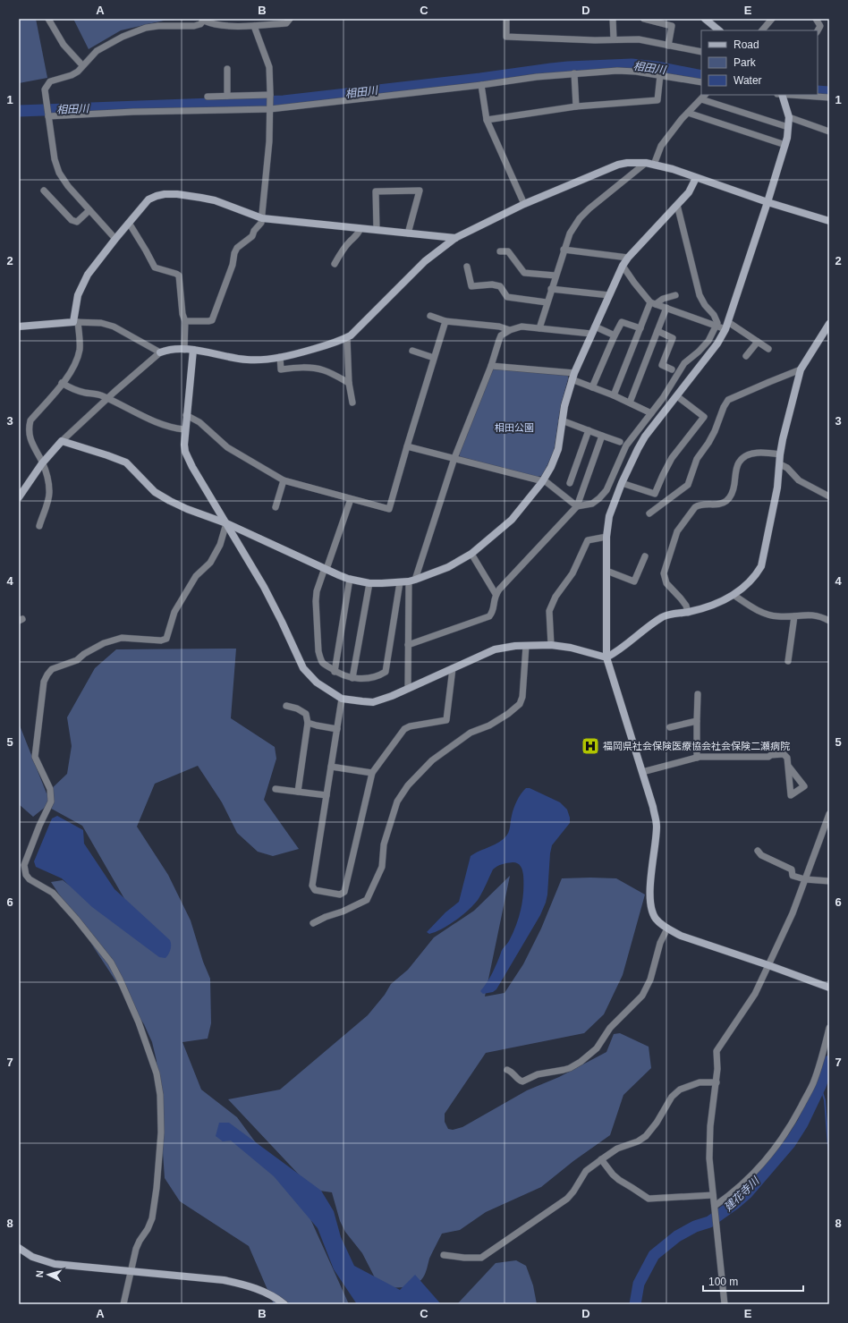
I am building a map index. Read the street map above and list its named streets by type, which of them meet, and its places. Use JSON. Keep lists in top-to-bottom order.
{
  "water": ["相田川", "建花寺川"],
  "parks": ["相田公園"],
  "places": {
    "hospital": ["福岡県社会保険医療協会社会保険二瀬病院"]
  },
  "legend": ["Road", "Park", "Water"],
  "scale_bar": "100 m",
  "north": "left",
  "grid": {
    "columns": [
      "A",
      "B",
      "C",
      "D",
      "E"
    ],
    "rows": [
      "1",
      "2",
      "3",
      "4",
      "5",
      "6",
      "7",
      "8"
    ]
  }
}
